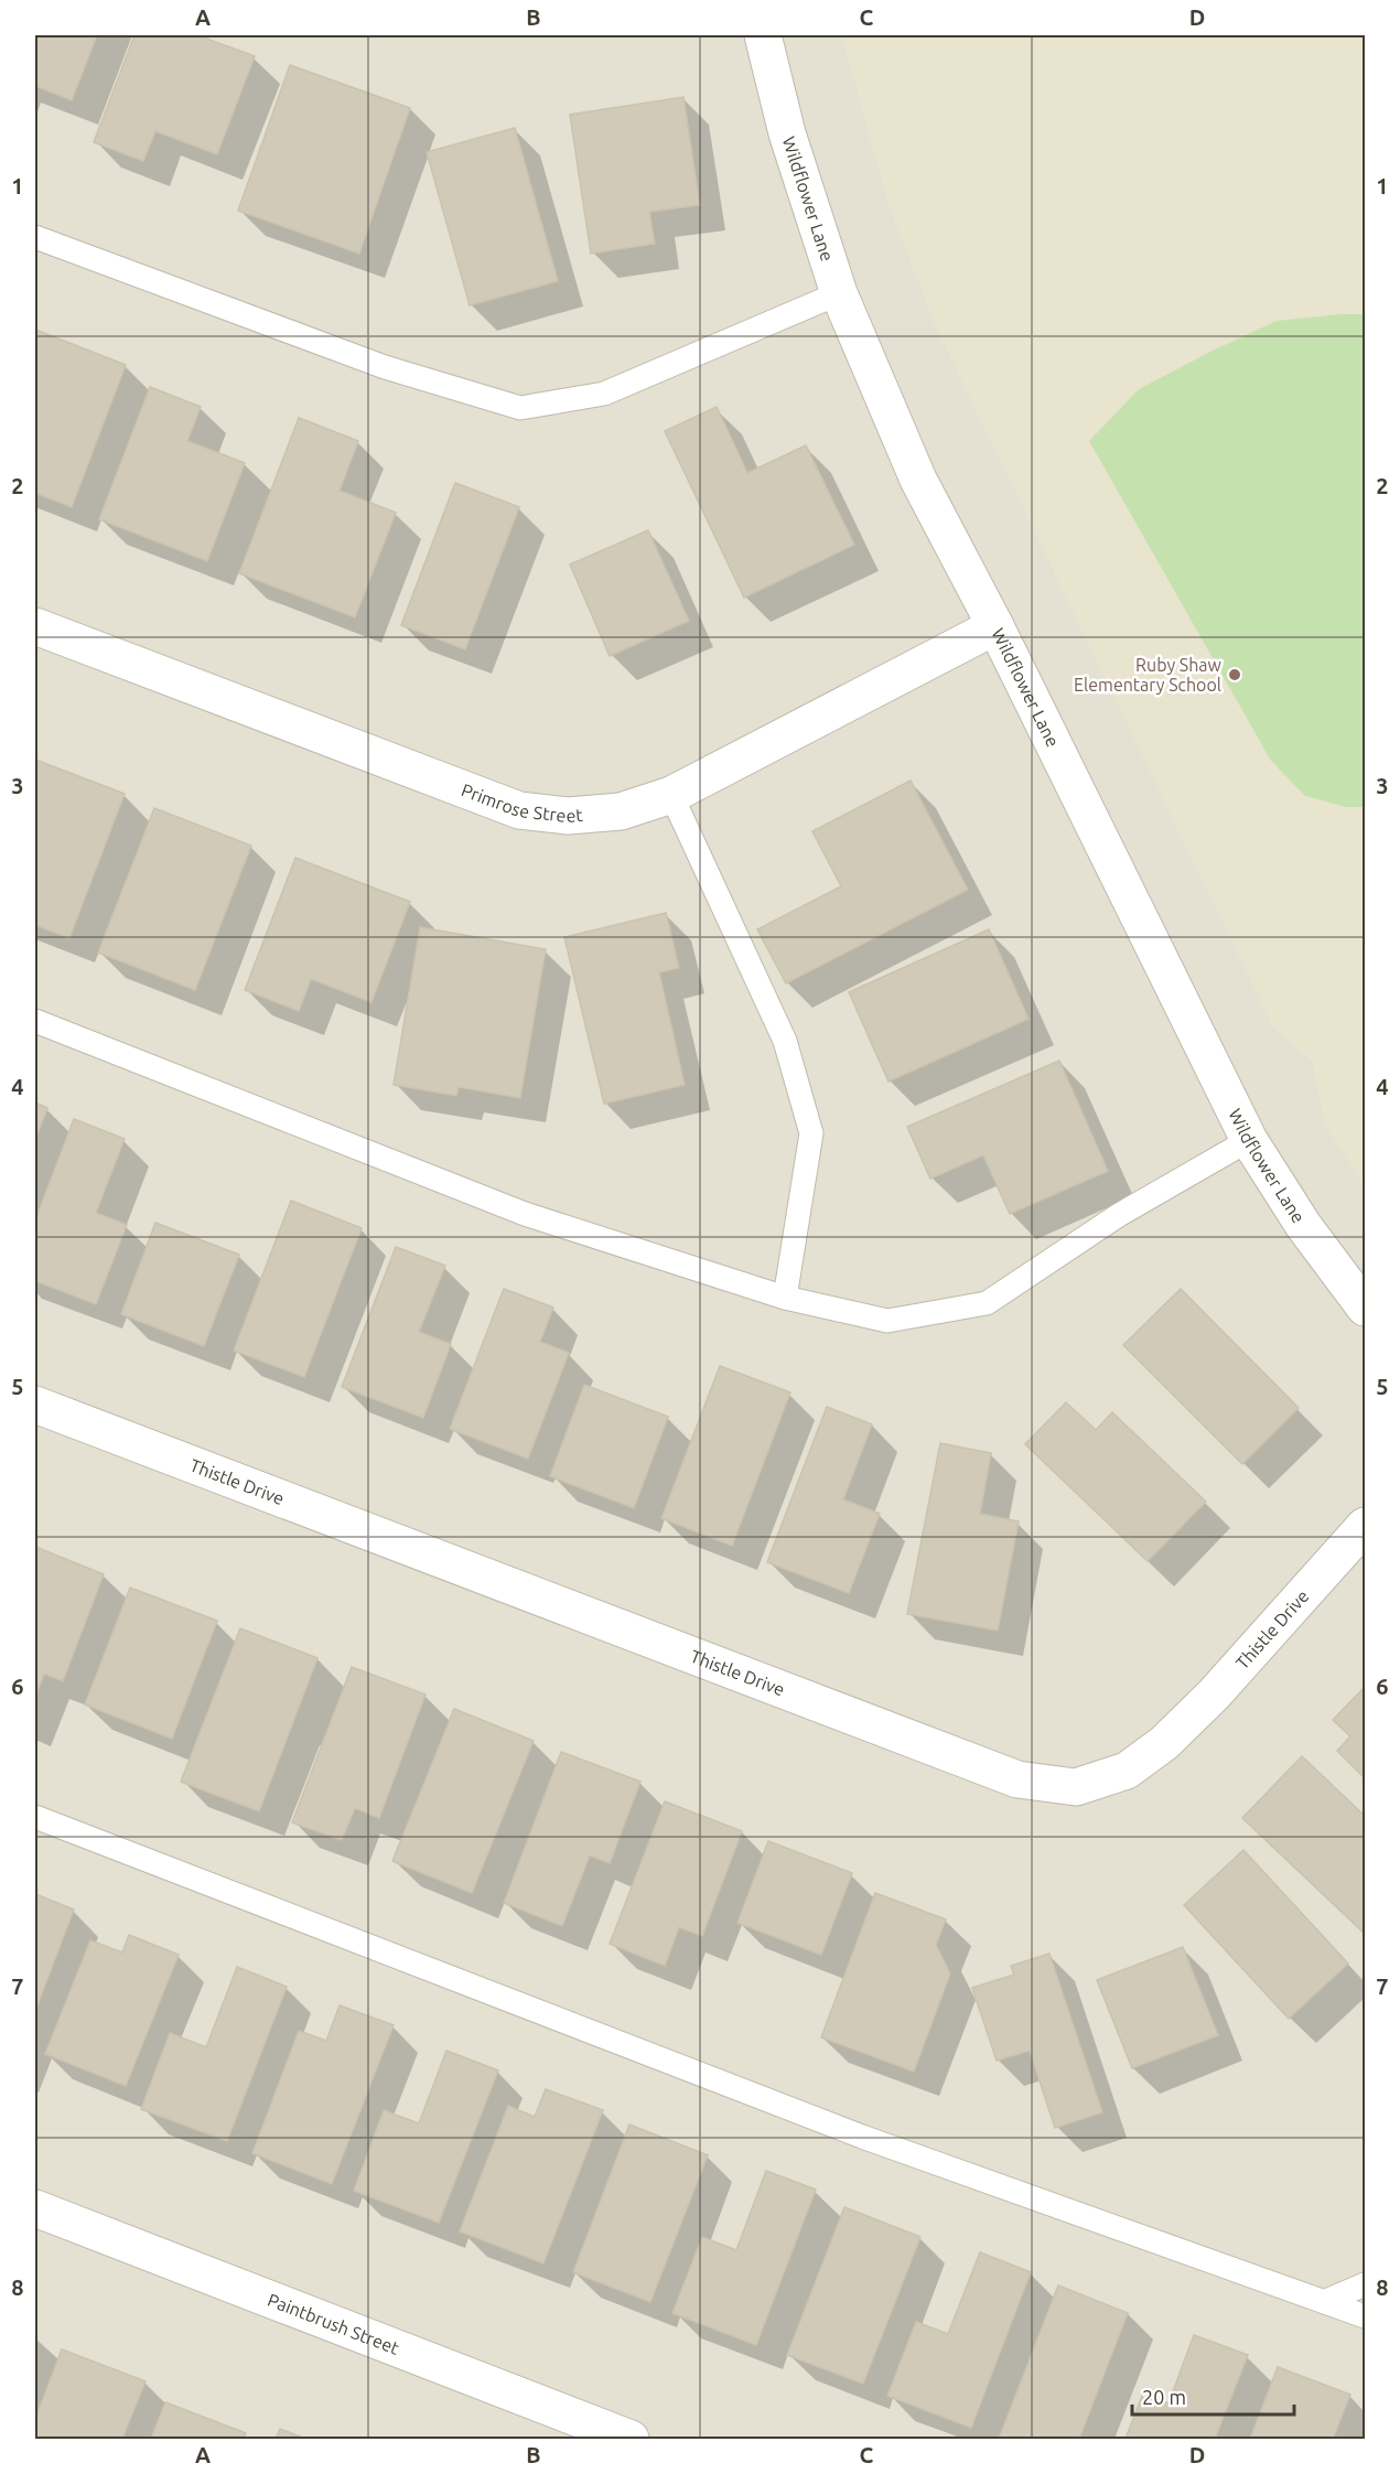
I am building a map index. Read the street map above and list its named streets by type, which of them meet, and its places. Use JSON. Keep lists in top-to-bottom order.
{
  "streets": {
    "street": [
      "Wildflower Lane",
      "Primrose Street",
      "Thistle Drive",
      "Paintbrush Street"
    ]
  },
  "crossings": [
    ["Wildflower Lane", "Primrose Street"]
  ],
  "places": ["Ruby Shaw Elementary School"],
  "scale_bar": "20 m",
  "grid": {
    "columns": [
      "A",
      "B",
      "C",
      "D"
    ],
    "rows": [
      "1",
      "2",
      "3",
      "4",
      "5",
      "6",
      "7",
      "8"
    ]
  }
}
